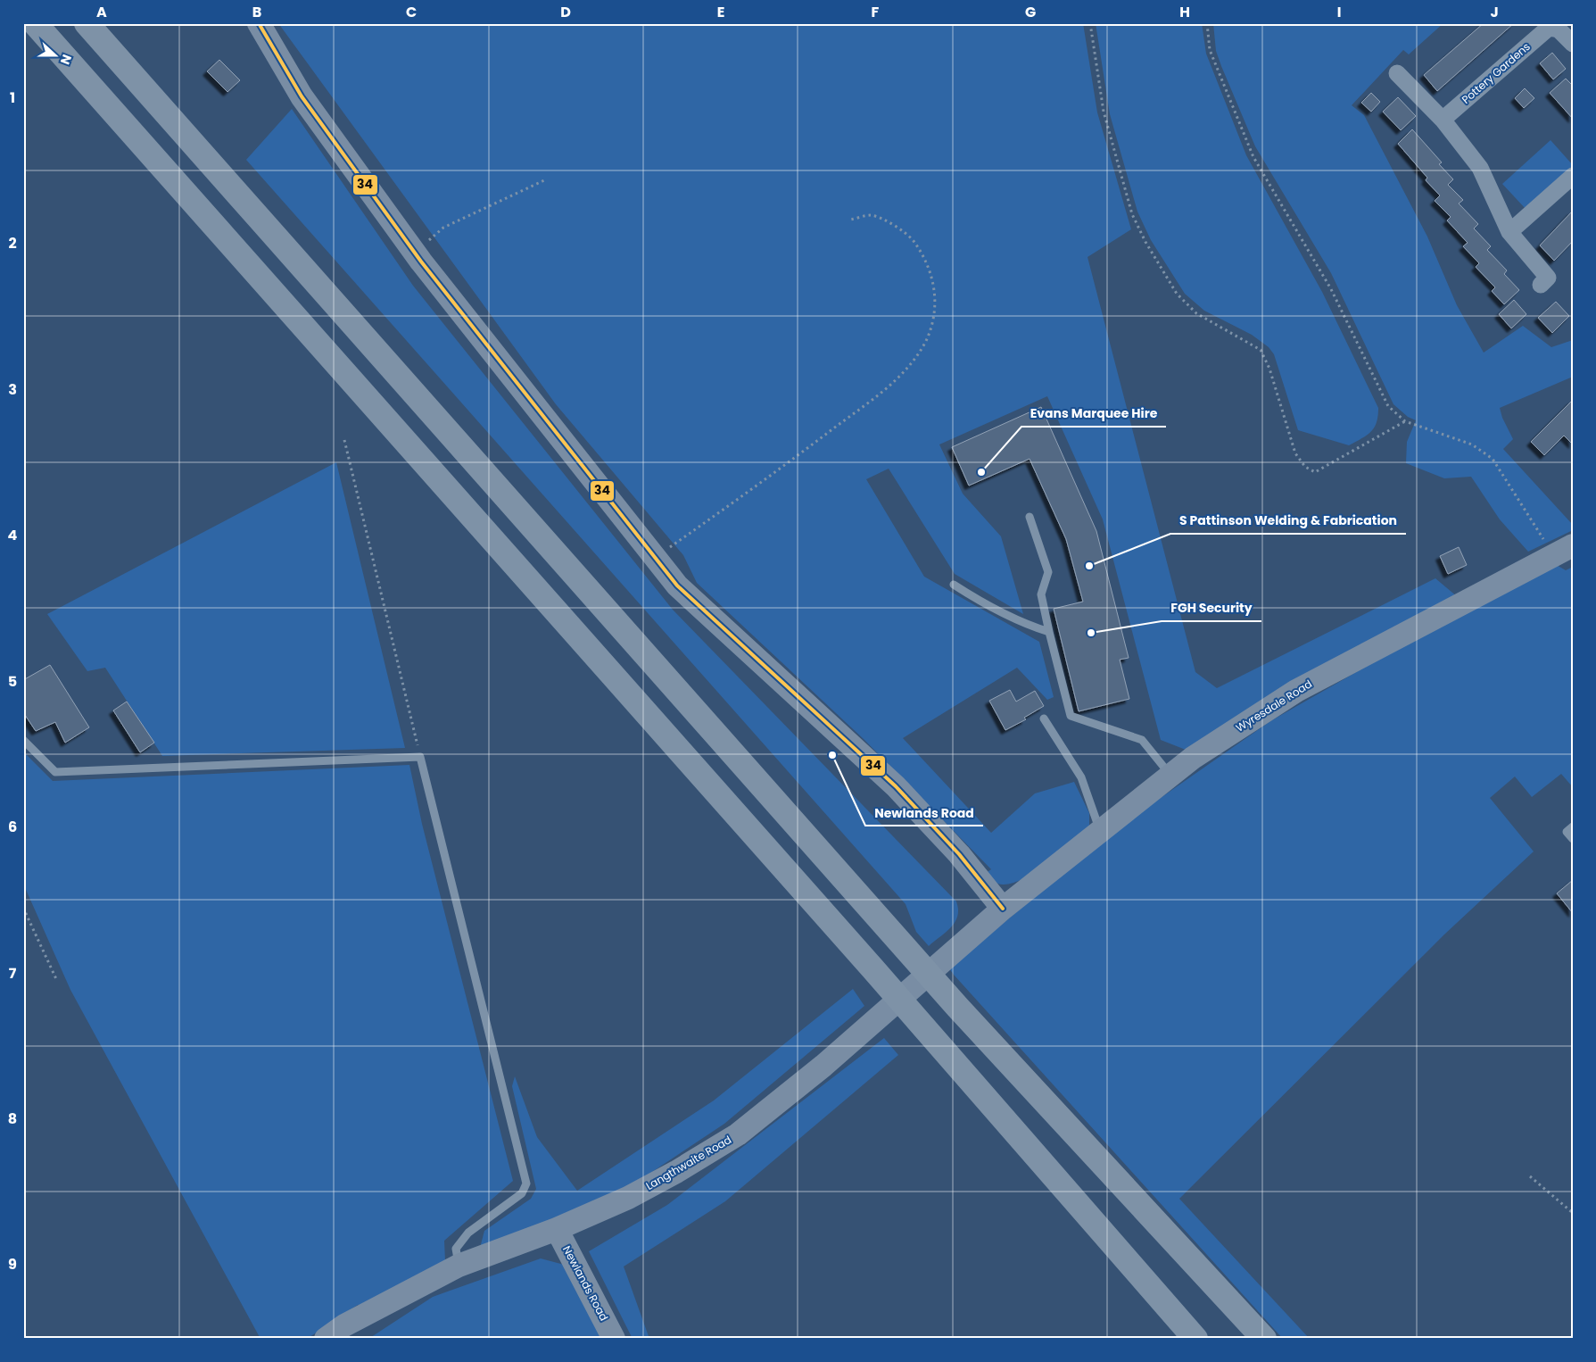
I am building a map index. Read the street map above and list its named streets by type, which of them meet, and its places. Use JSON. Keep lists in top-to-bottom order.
{
  "streets": {
    "street": [
      "Pottery Gardens",
      "Wyresdale Road",
      "Langthwaite Road",
      "Newlands Road"
    ]
  },
  "crossings": [
    ["Wyresdale Road", "Langthwaite Road"],
    ["Langthwaite Road", "Newlands Road"]
  ],
  "places": [
    "Evans Marquee Hire",
    "S Pattinson Welding & Fabrication",
    "FGH Security",
    "Newlands Road"
  ],
  "lines": ["transit line 34"],
  "north": "right",
  "grid": {
    "columns": [
      "A",
      "B",
      "C",
      "D",
      "E",
      "F",
      "G",
      "H",
      "I",
      "J"
    ],
    "rows": [
      "1",
      "2",
      "3",
      "4",
      "5",
      "6",
      "7",
      "8",
      "9"
    ]
  }
}
